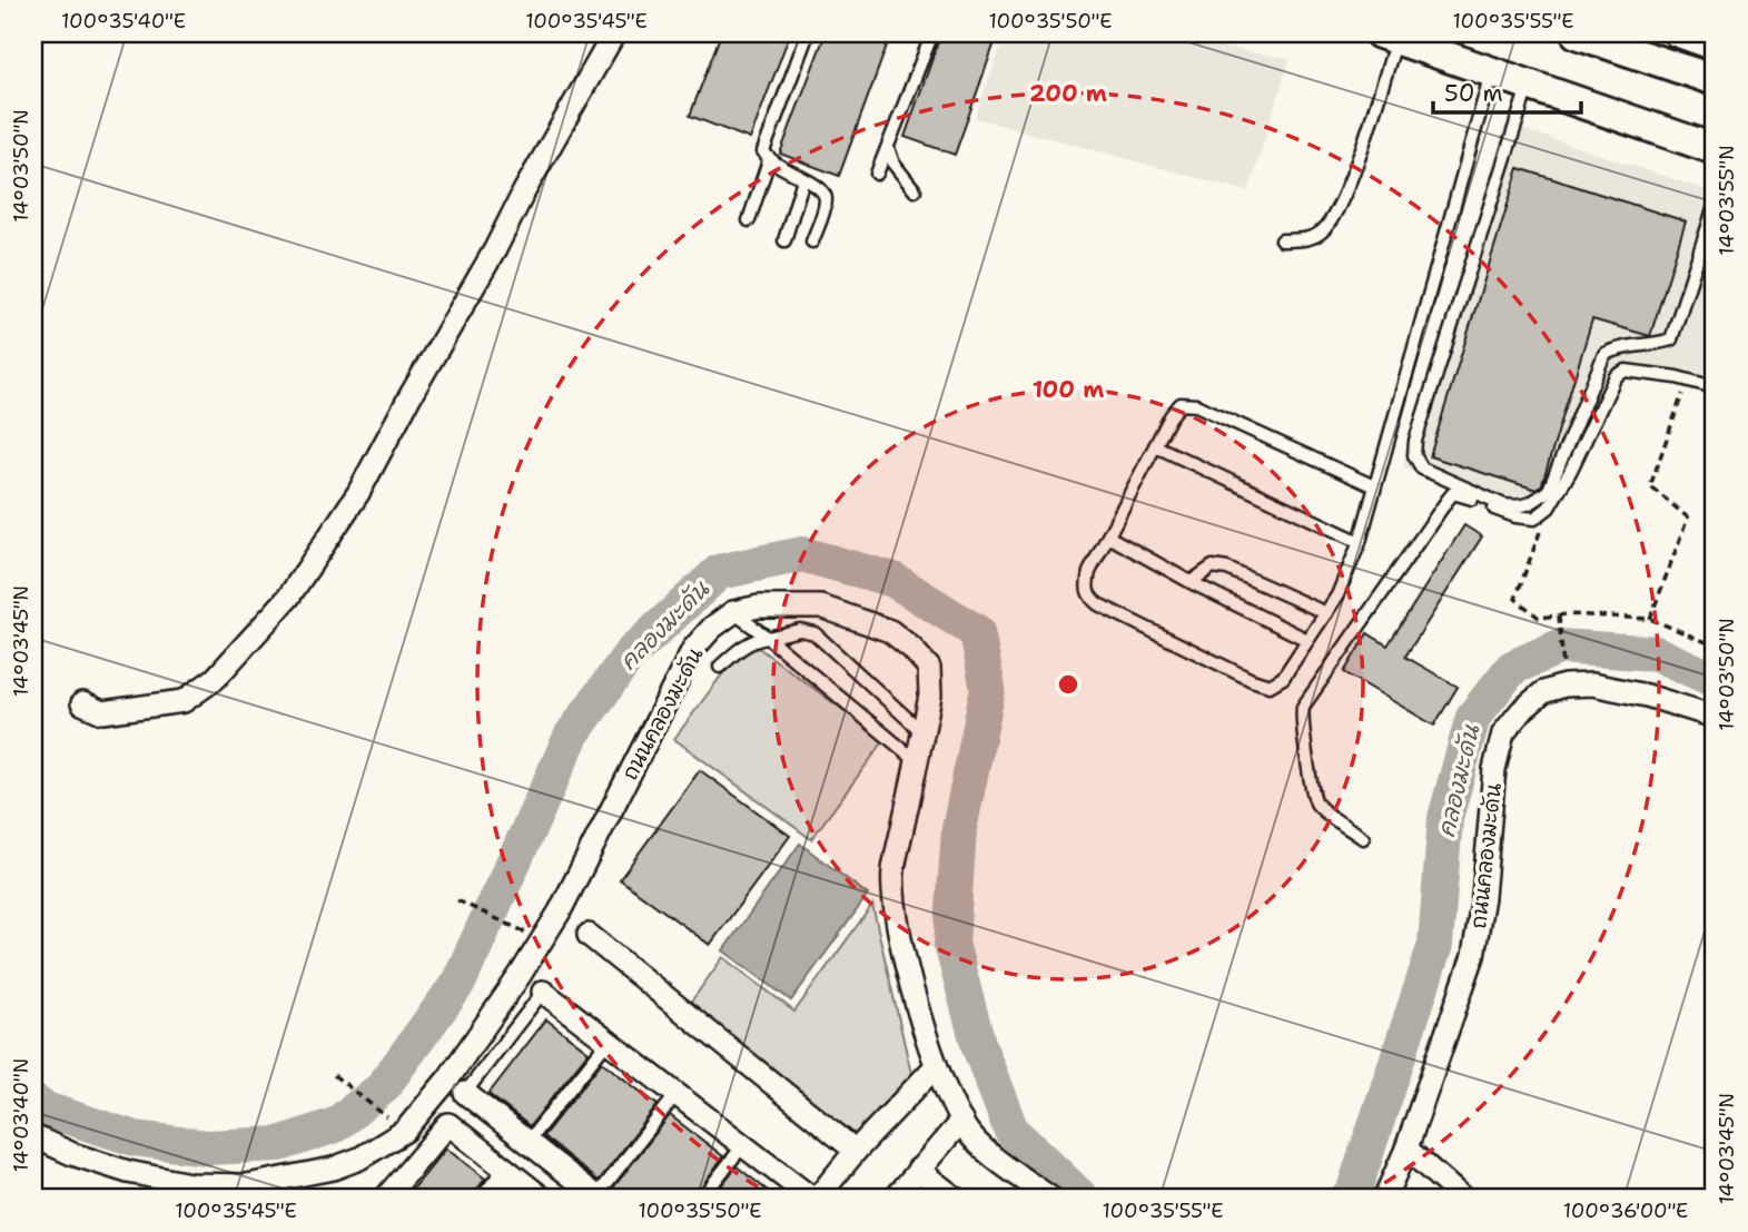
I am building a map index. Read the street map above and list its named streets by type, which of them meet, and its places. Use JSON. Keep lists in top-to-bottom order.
{
  "streets": {
    "street": ["ถนนคลองมะดัน"]
  },
  "water": ["คลองมะดัน"],
  "scale_bar": "50 m",
  "coordinates": [
    "100°35'40\"E",
    "100°35'45\"E",
    "100°35'50\"E",
    "100°35'55\"E",
    "14°03'50\"N",
    "14°03'55\"N",
    "14°03'45\"N",
    "14°03'40\"N",
    "100°36'00\"E"
  ],
  "rings": ["200 m", "100 m"]
}
